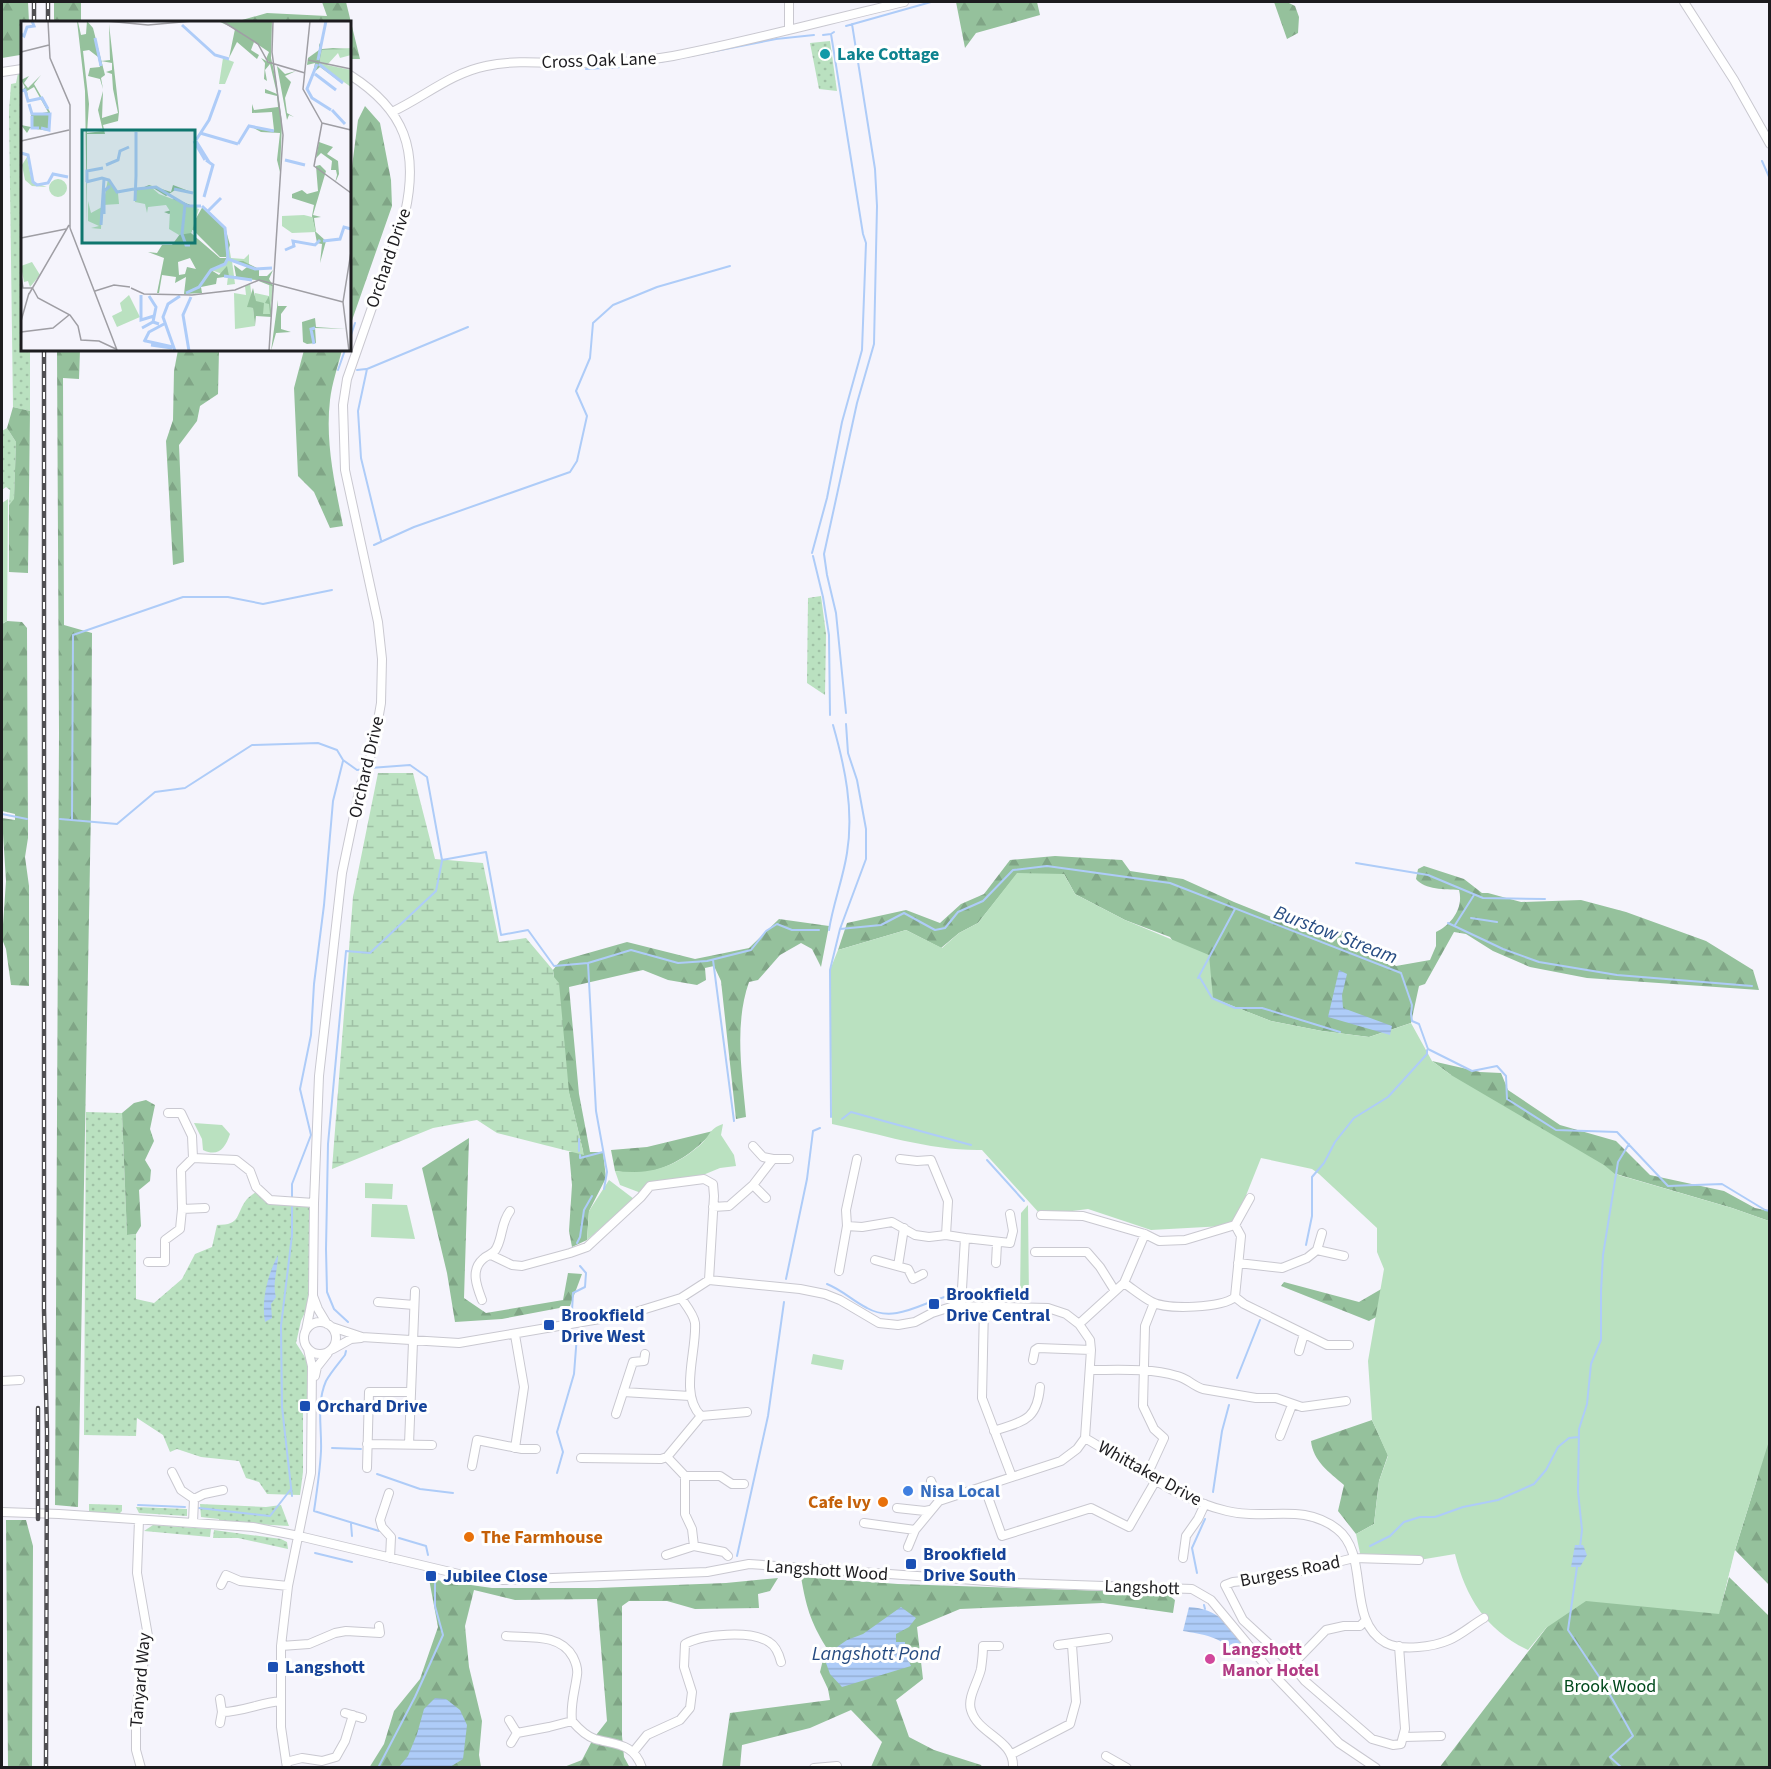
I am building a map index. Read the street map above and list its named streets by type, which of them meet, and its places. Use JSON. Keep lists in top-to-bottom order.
{
  "streets": {
    "street": [
      "Cross Oak Lane",
      "Orchard Drive",
      "Whittaker Drive",
      "Langshott Wood",
      "Burgess Road",
      "Langshott",
      "Tanyard Way"
    ]
  },
  "crossings": [
    ["Cross Oak Lane", "Orchard Drive"],
    ["Whittaker Drive", "Burgess Road"],
    ["Langshott Wood", "Langshott"]
  ],
  "water": ["Burstow Stream", "Langshott Pond"],
  "parks": ["Brook Wood"],
  "places": {
    "other": [
      "Lake Cottage",
      "Nisa Local",
      "Cafe Ivy",
      "The Farmhouse",
      "Langshott Manor Hotel"
    ],
    "transit": [
      "Brookfield Drive Central",
      "Brookfield Drive West",
      "Orchard Drive",
      "Brookfield Drive South",
      "Jubilee Close",
      "Langshott"
    ]
  }
}
